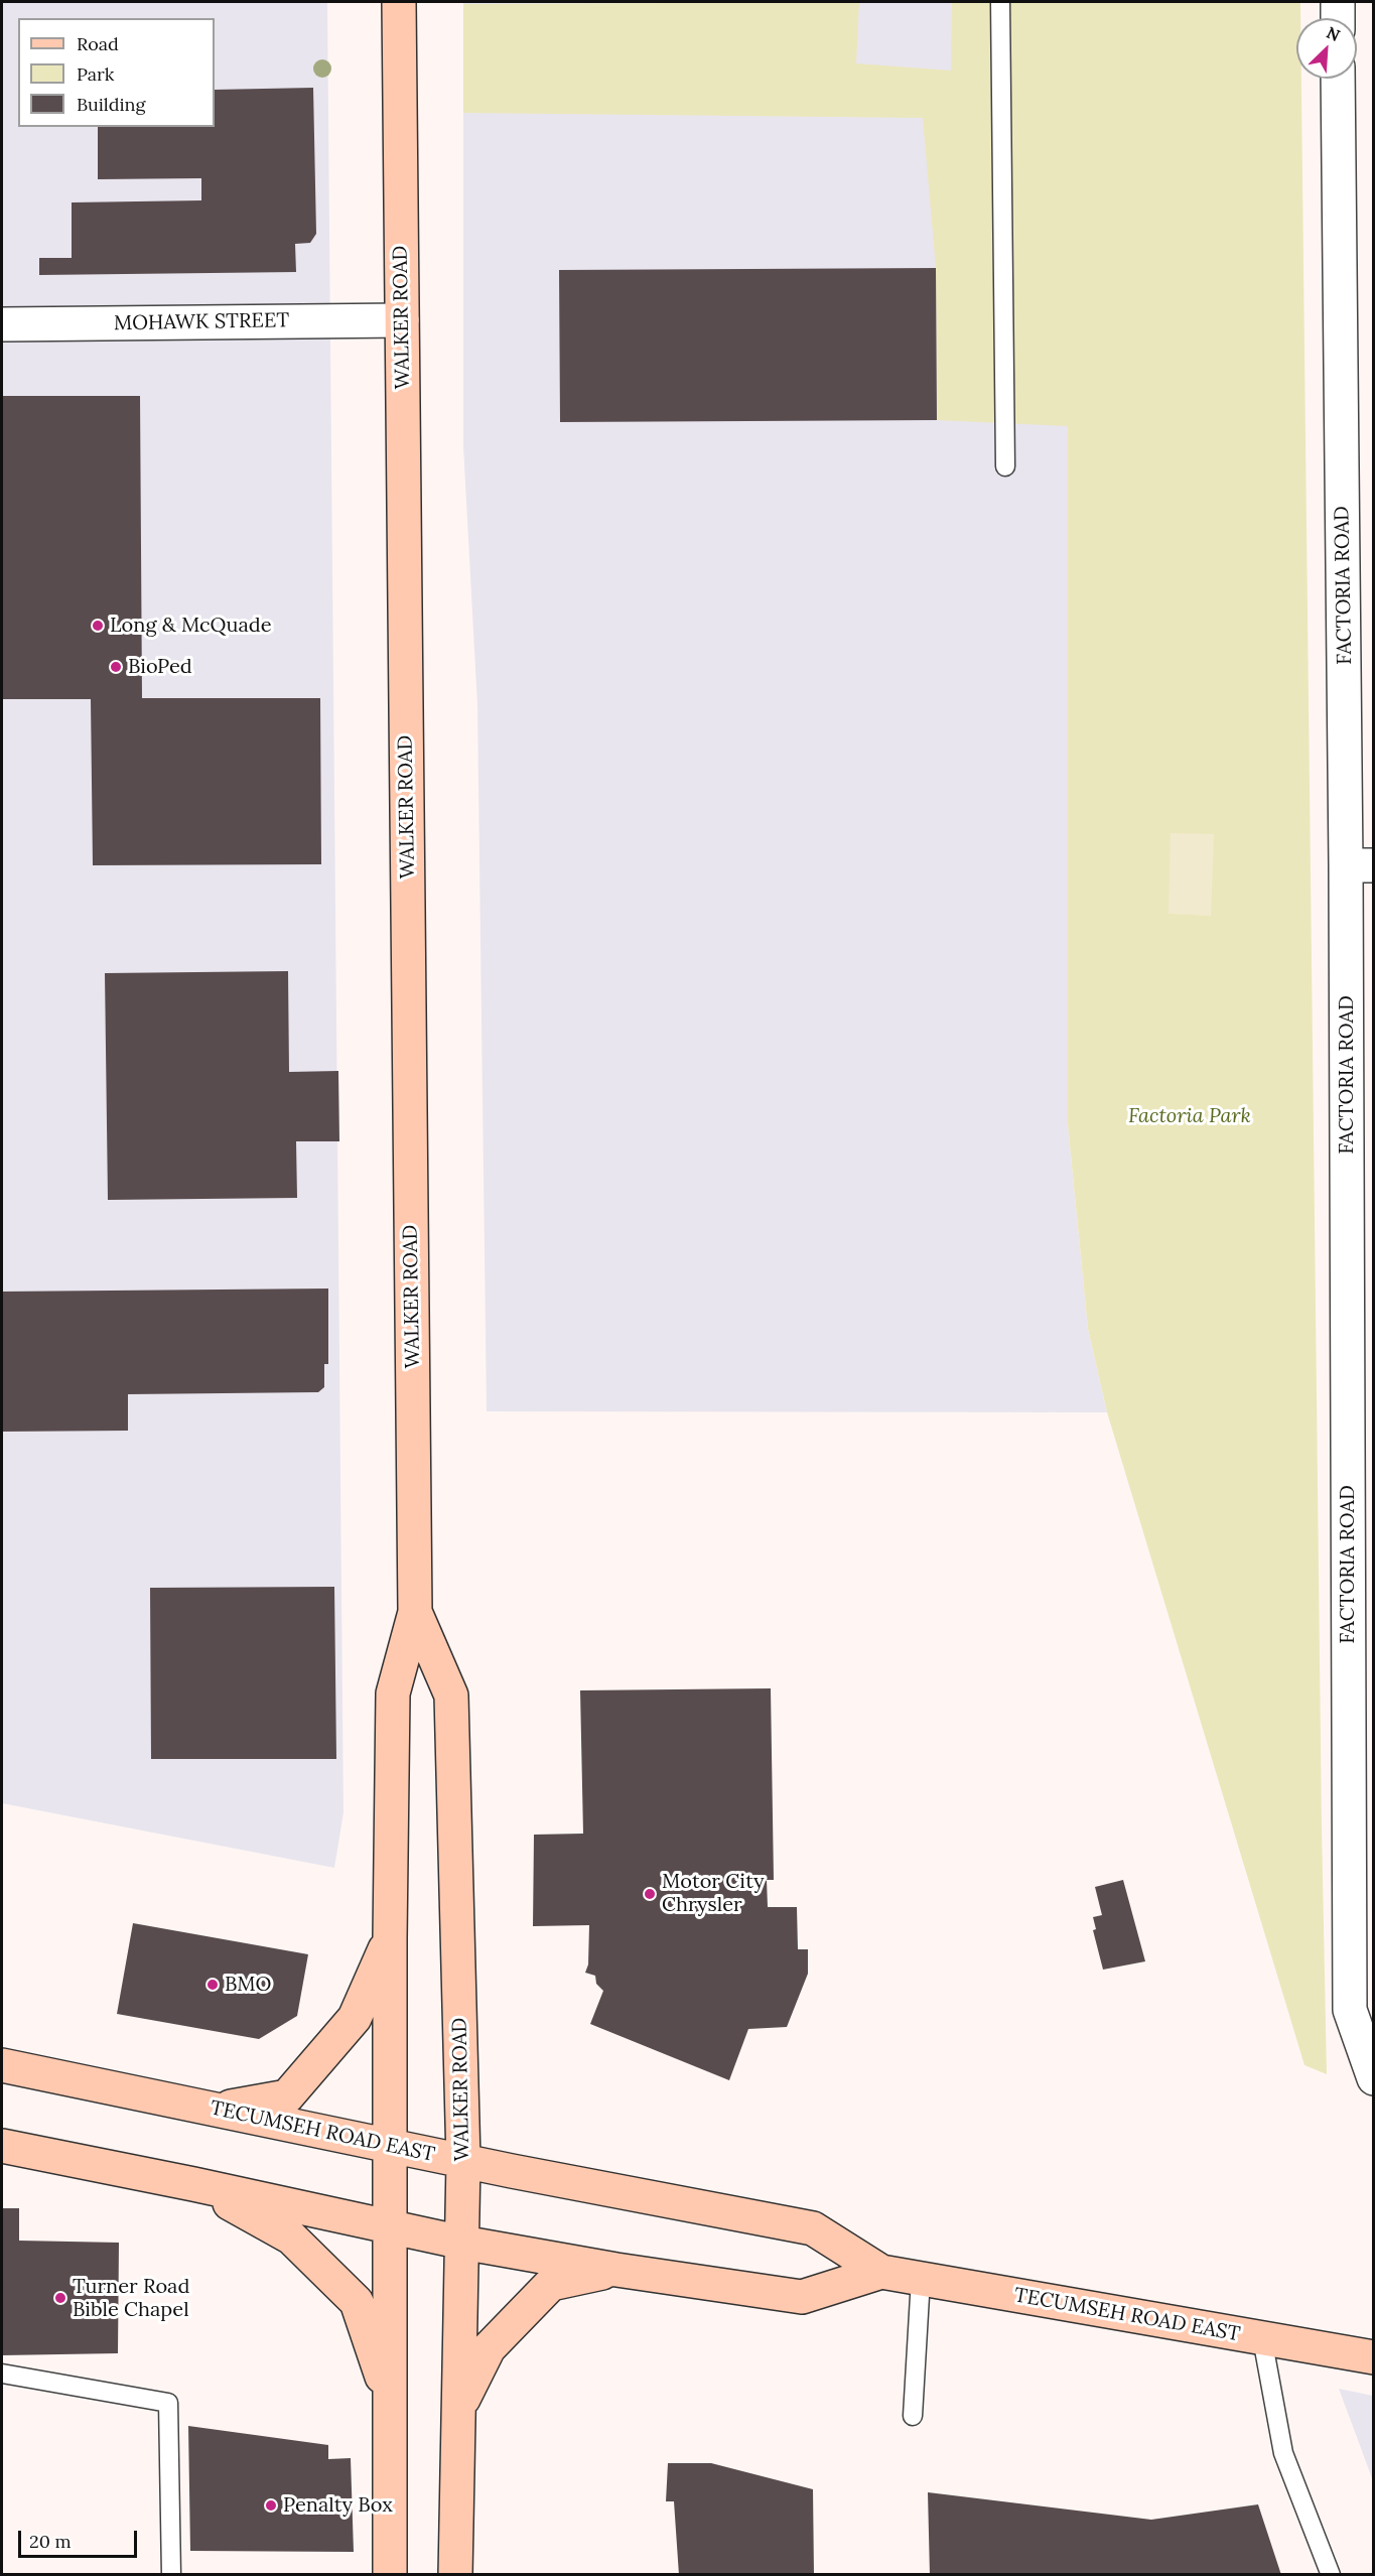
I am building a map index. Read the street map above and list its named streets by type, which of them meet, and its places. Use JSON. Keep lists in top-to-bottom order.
{
  "streets": {
    "main road": ["WALKER ROAD", "TECUMSEH ROAD EAST"],
    "street": ["MOHAWK STREET", "FACTORIA ROAD"]
  },
  "crossings": [
    ["WALKER ROAD", "MOHAWK STREET"],
    ["WALKER ROAD", "TECUMSEH ROAD EAST"]
  ],
  "parks": ["Factoria Park"],
  "places": [
    "Long & McQuade",
    "BioPed",
    "Motor City Chrysler",
    "BMO",
    "Turner Road Bible Chapel",
    "Penalty Box"
  ],
  "legend": ["Road", "Park", "Building"],
  "scale_bar": "20 m",
  "north": "top right"
}
